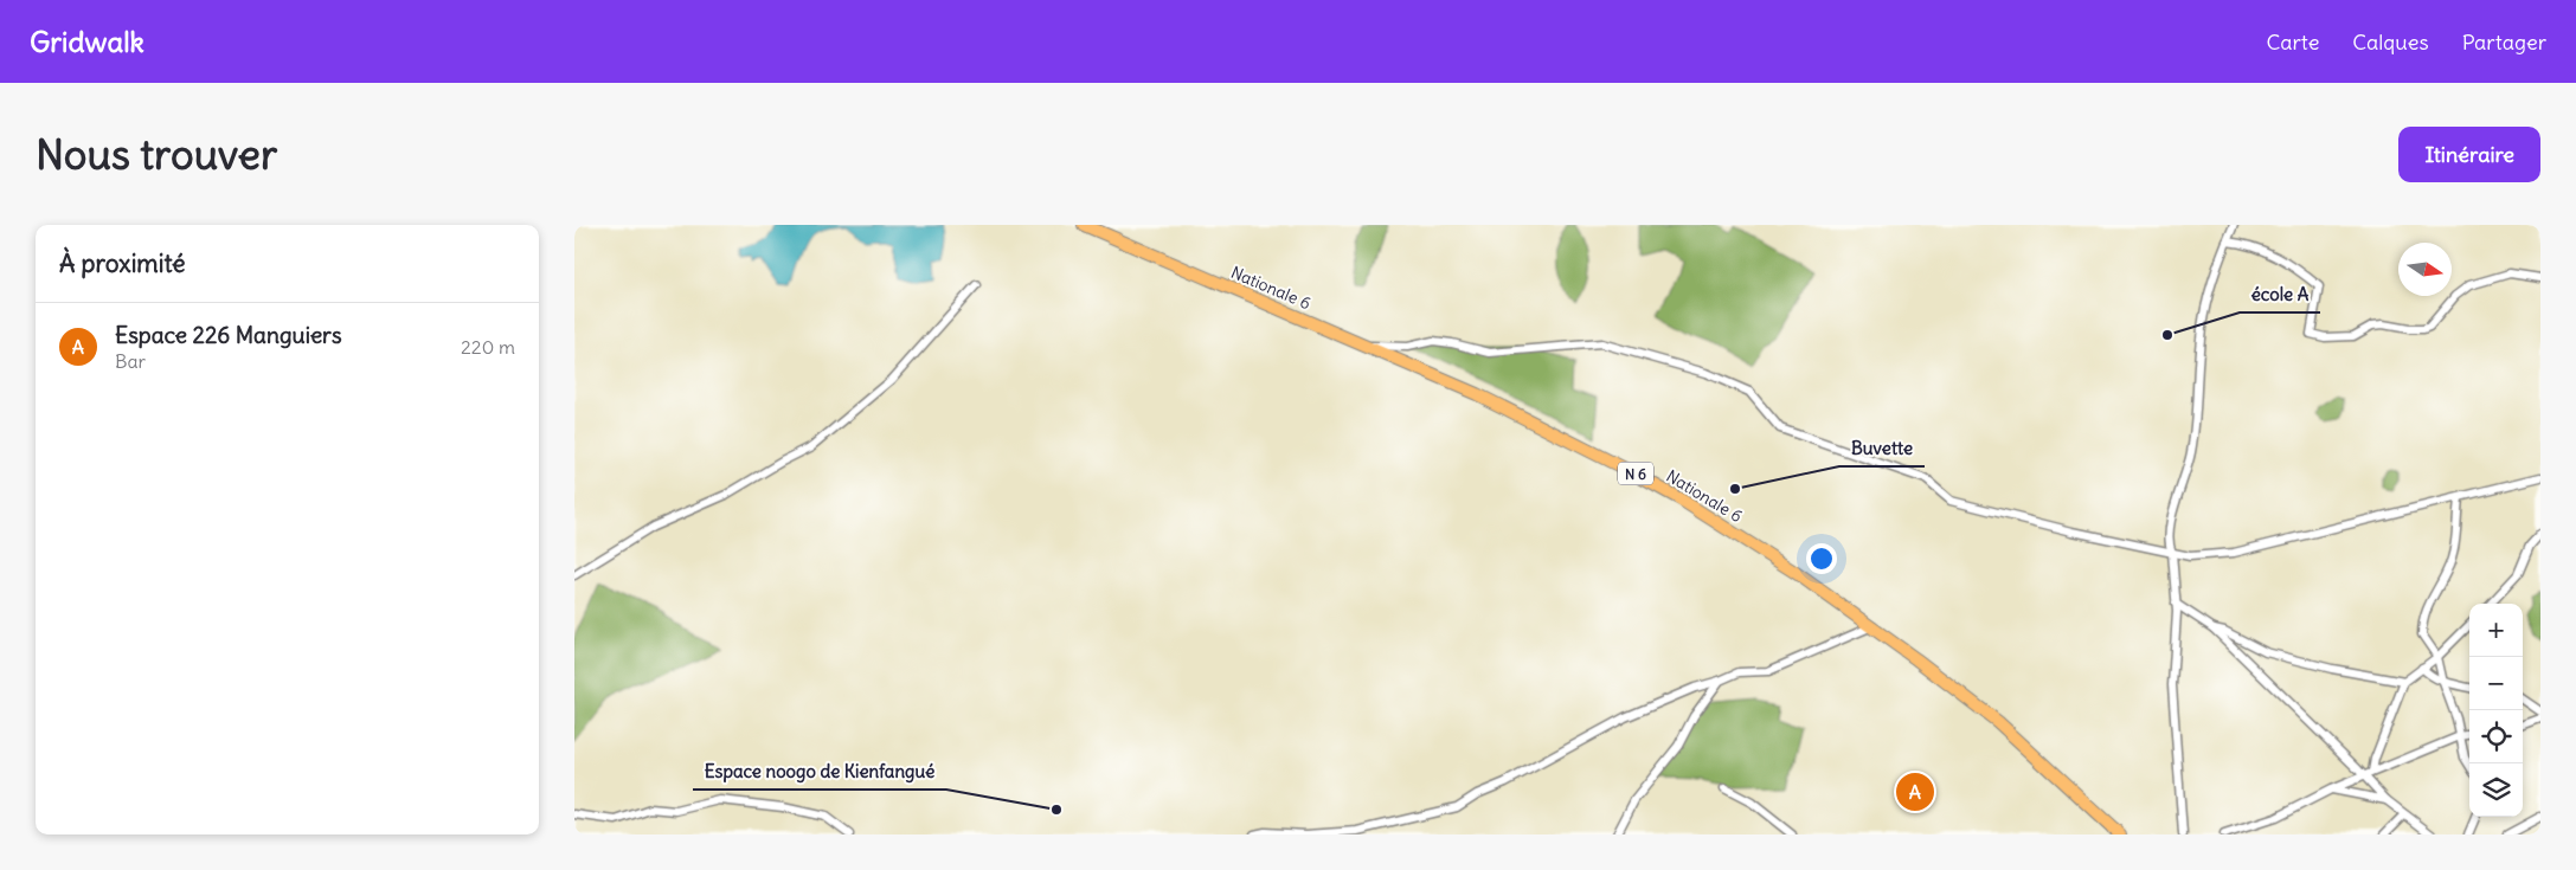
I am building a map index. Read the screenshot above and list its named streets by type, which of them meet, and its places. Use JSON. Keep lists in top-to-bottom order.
{
  "streets": {
    "main road": ["Nationale 6", "N 6"]
  },
  "places": ["école A", "Buvette", "Espace noogo de Kienfangué"],
  "north": "right",
  "page": {
    "header": "Gridwalk",
    "nav": ["Carte", "Calques", "Partager"],
    "buttons": "Itinéraire",
    "title": "Nous trouver",
    "heading": "À proximité",
    "list": [
      {
        "mark": "A",
        "name": "Espace 226 Manguiers",
        "note": "Bar",
        "value": "220 m"
      }
    ],
    "map_buttons": ["+", "−"],
    "pins": "A"
  }
}
